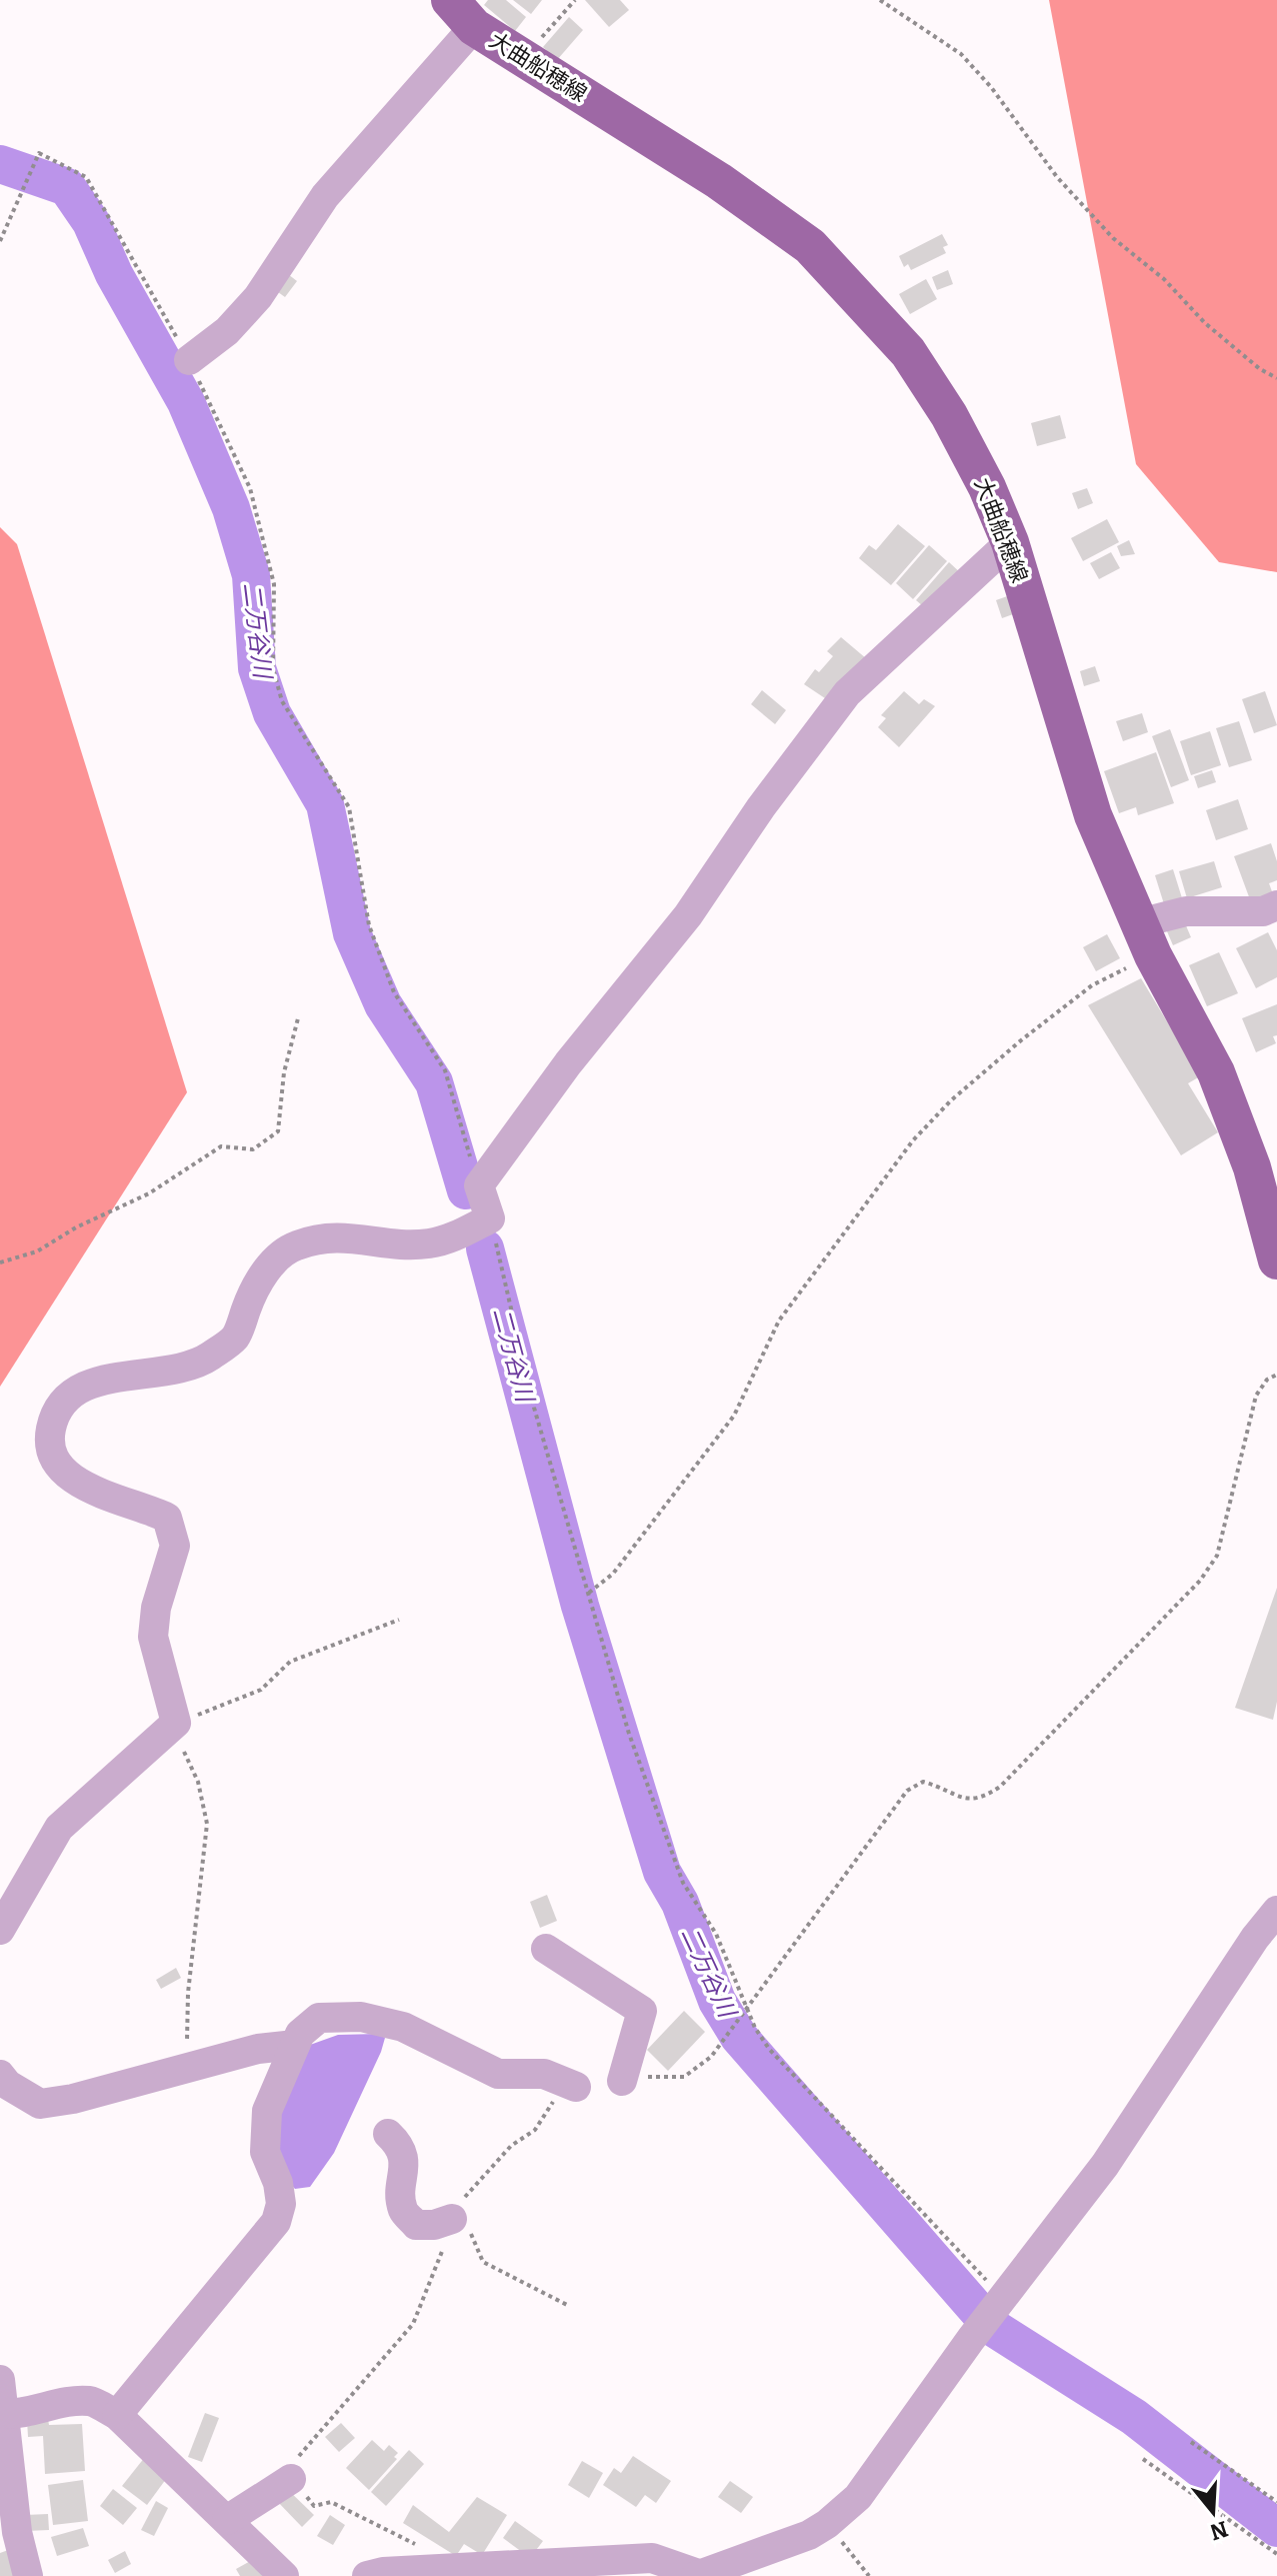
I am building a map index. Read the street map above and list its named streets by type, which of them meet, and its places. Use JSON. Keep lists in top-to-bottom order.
{
  "streets": {
    "main road": ["大曲船穂線"]
  },
  "water": ["二万谷川"],
  "north": "bottom"
}
